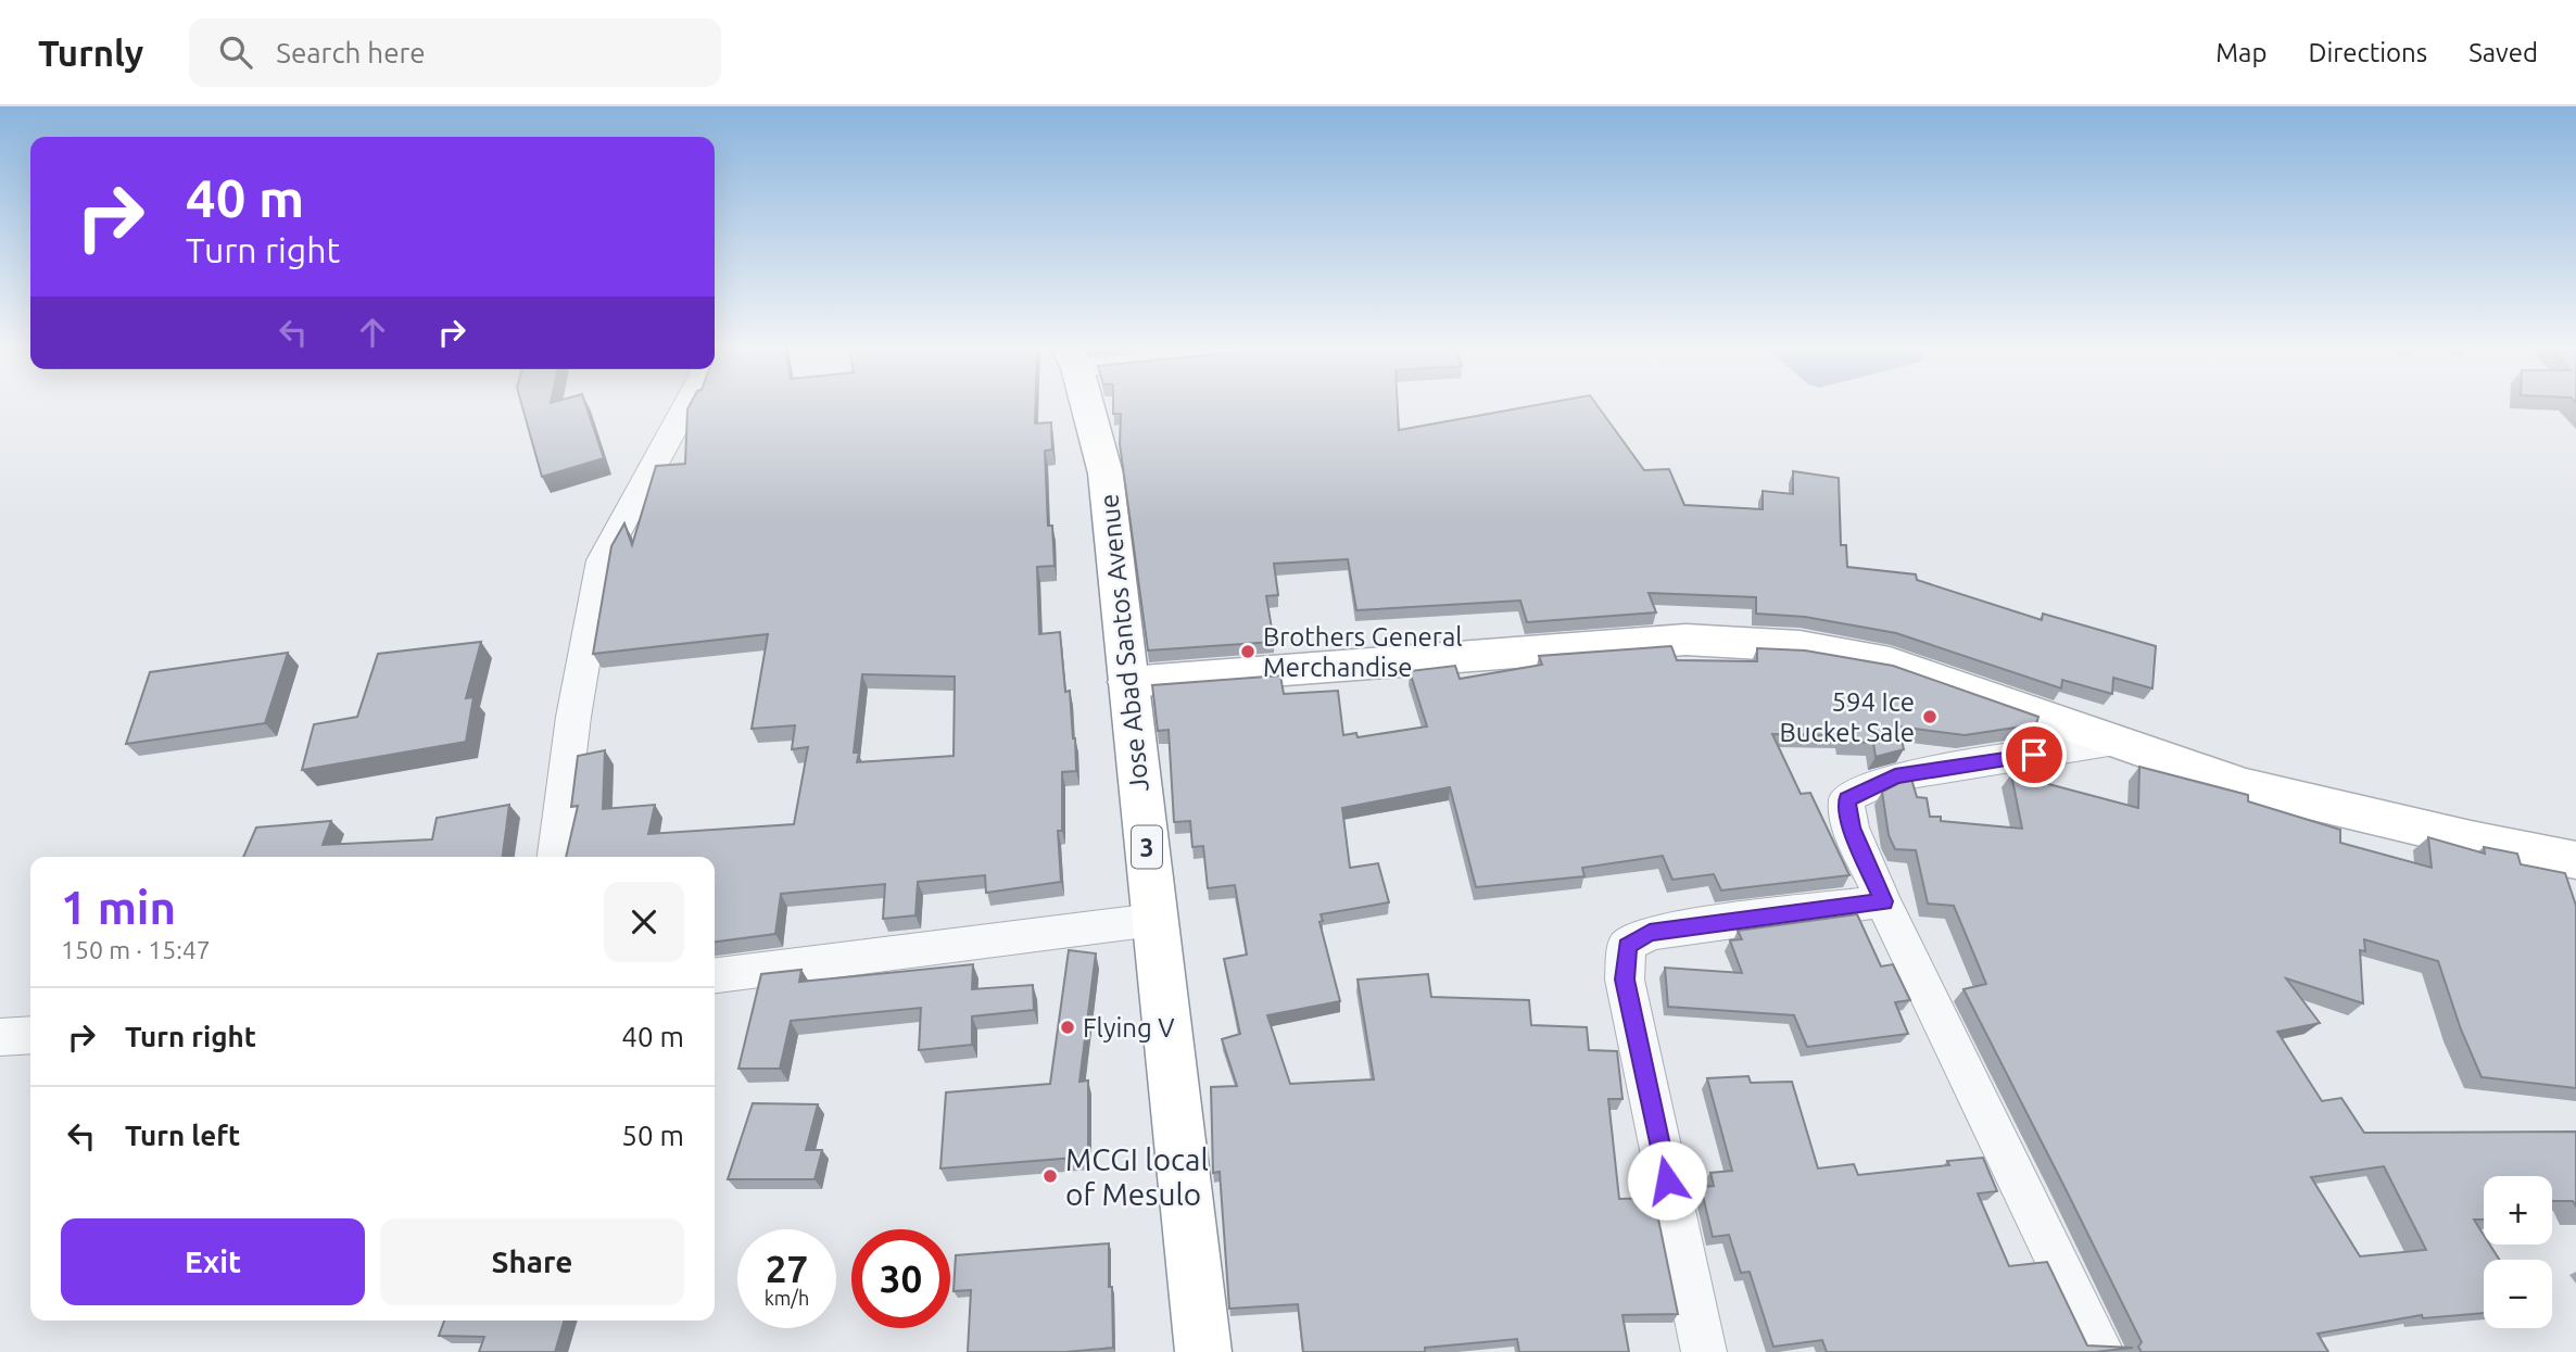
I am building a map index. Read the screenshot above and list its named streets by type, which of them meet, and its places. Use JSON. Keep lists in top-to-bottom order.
{
  "streets": {
    "main road": ["Jose Abad Santos Avenue", "3"]
  },
  "places": [
    "Brothers General Merchandise",
    "594 Ice Bucket Sale",
    "Flying V",
    "MCGI local of Mesulo"
  ],
  "page": {
    "header": "Turnly",
    "search": "Search here",
    "nav": ["Map", "Directions", "Saved"],
    "turn": ["40 m", "Turn right"],
    "heading": ["1 min", "150 m · 15:47"],
    "list": [
      {
        "name": "Turn right",
        "value": "40 m"
      },
      {
        "name": "Turn left",
        "value": "50 m"
      }
    ],
    "map_buttons": ["+", "−"],
    "buttons": ["Exit", "Share"],
    "speed": "27 km/h",
    "limit": "30"
  }
}
